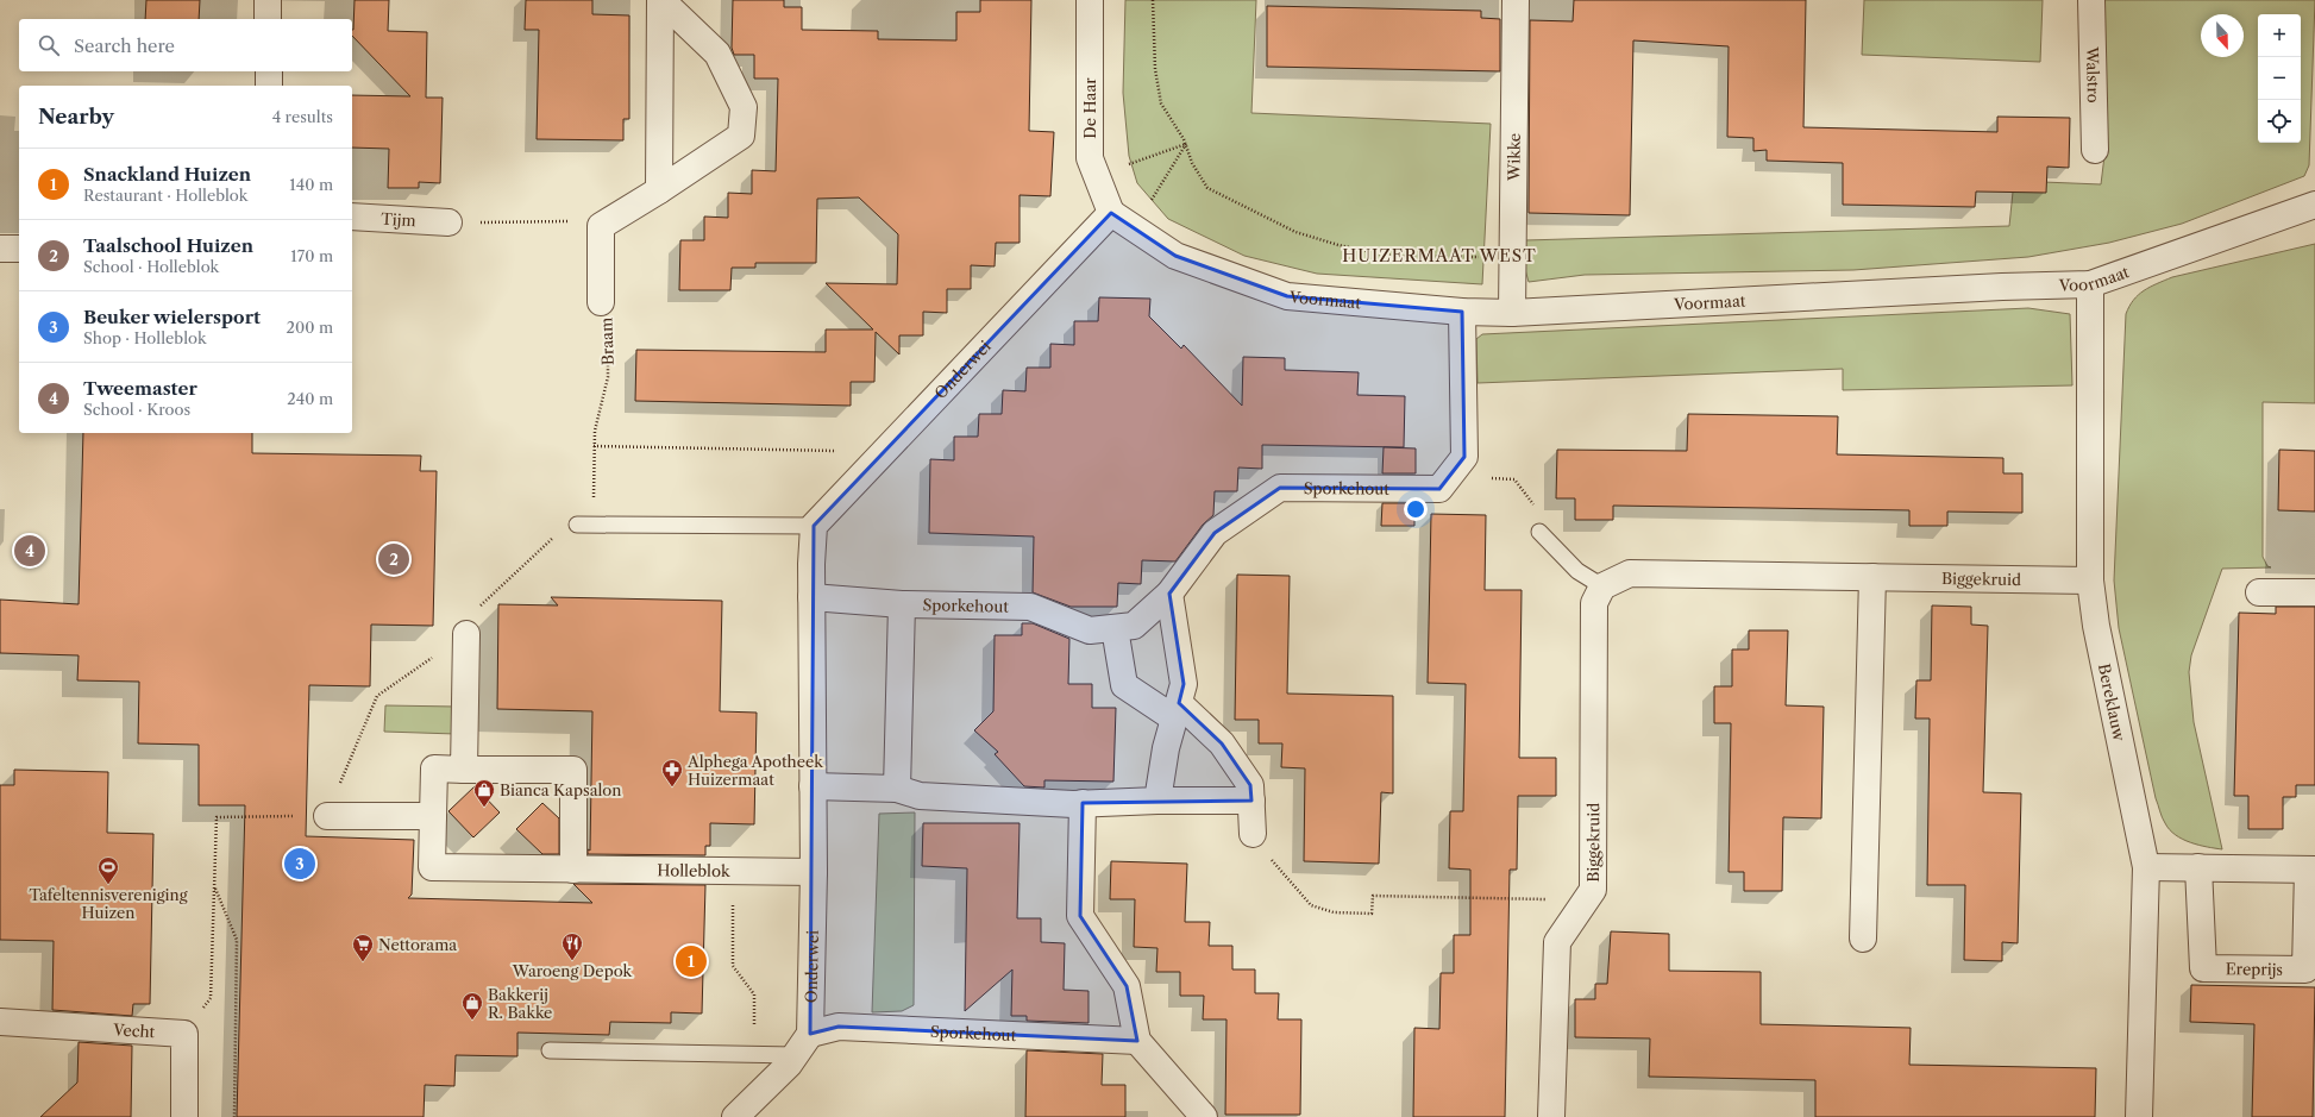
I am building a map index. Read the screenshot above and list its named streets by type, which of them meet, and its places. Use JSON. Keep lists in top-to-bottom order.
{
  "streets": {
    "street": [
      "Walstro",
      "De Haar",
      "Wikke",
      "Tijm",
      "Voormaat",
      "Braam",
      "Onderwei",
      "Sporkehout",
      "Biggekruid",
      "Bereklauw",
      "Holleblok",
      "Ereprijs",
      "Vecht"
    ]
  },
  "crossings": [
    ["De Haar", "Voormaat"],
    ["De Haar", "Onderwei"],
    ["Wikke", "Voormaat"],
    ["Voormaat", "Onderwei"],
    ["Voormaat", "Sporkehout"],
    ["Voormaat", "Bereklauw"],
    ["Onderwei", "Sporkehout"],
    ["Onderwei", "Holleblok"],
    ["Biggekruid", "Bereklauw"],
    ["Bereklauw", "Ereprijs"]
  ],
  "districts": ["HUIZERMAAT WEST"],
  "places": {
    "pharmacy": ["Alphega Apotheek Huizermaat"],
    "shop": ["Bianca Kapsalon", "Bakkerij R. Bakke"],
    "sports": ["Tafeltennisvereniging Huizen"],
    "restaurant": ["Waroeng Depok"],
    "supermarket": ["Nettorama"]
  },
  "north": "bottom",
  "page": {
    "map_buttons": ["+", "−"],
    "search": "Search here",
    "heading": ["Nearby", "4 results"],
    "list": [
      {
        "mark": "1",
        "name": "Snackland Huizen",
        "note": "Restaurant · Holleblok",
        "value": "140 m"
      },
      {
        "mark": "2",
        "name": "Taalschool Huizen",
        "note": "School · Holleblok",
        "value": "170 m"
      },
      {
        "mark": "3",
        "name": "Beuker wielersport",
        "note": "Shop · Holleblok",
        "value": "200 m"
      },
      {
        "mark": "4",
        "name": "Tweemaster",
        "note": "School · Kroos",
        "value": "240 m"
      }
    ],
    "pins": [
      "4",
      "2",
      "3",
      "1"
    ]
  }
}
